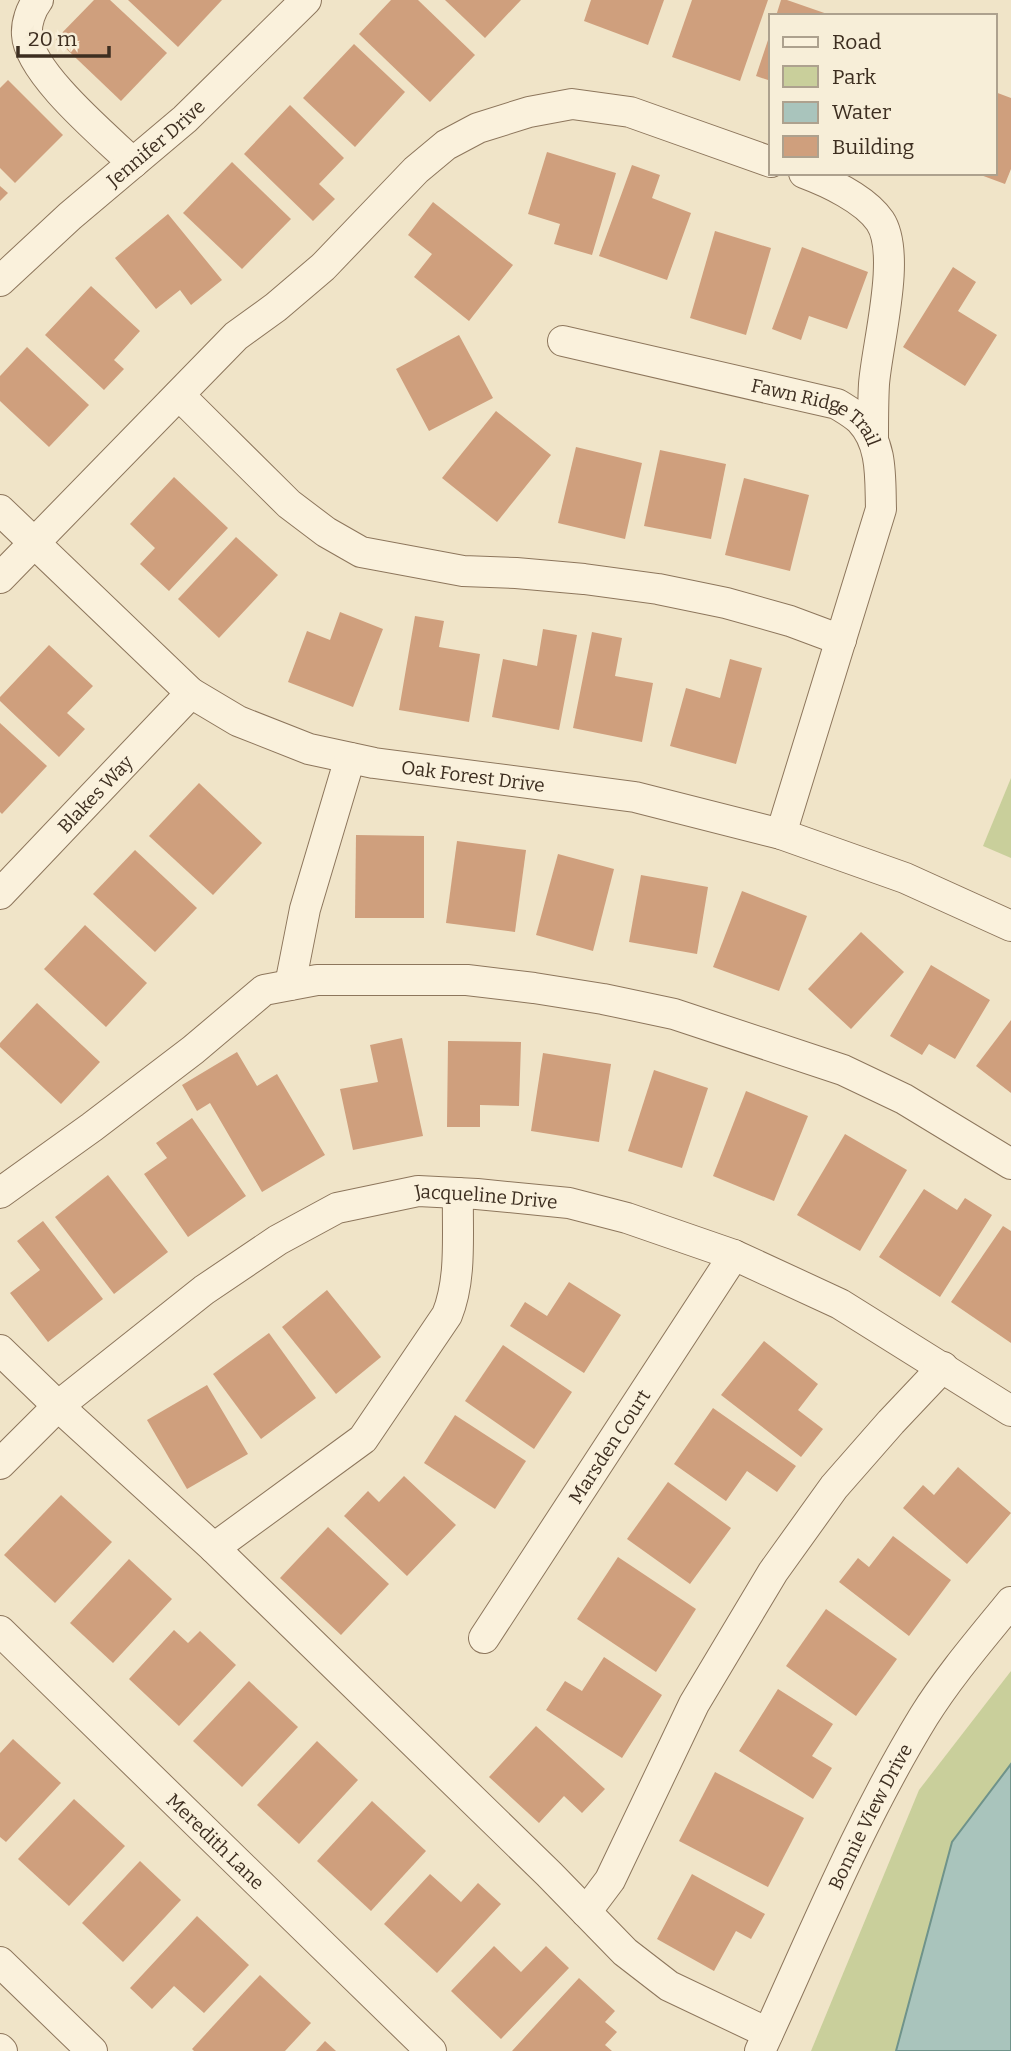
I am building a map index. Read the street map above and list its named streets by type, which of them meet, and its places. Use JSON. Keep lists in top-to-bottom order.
{
  "streets": {
    "street": [
      "Jennifer Drive",
      "Fawn Ridge Trail",
      "Oak Forest Drive",
      "Blakes Way",
      "Jacqueline Drive",
      "Marsden Court",
      "Bonnie View Drive",
      "Meredith Lane"
    ]
  },
  "crossings": [
    ["Fawn Ridge Trail", "Oak Forest Drive"],
    ["Oak Forest Drive", "Blakes Way"],
    ["Jacqueline Drive", "Marsden Court"]
  ],
  "legend": [
    "Road",
    "Park",
    "Water",
    "Building"
  ],
  "scale_bar": "20 m"
}
